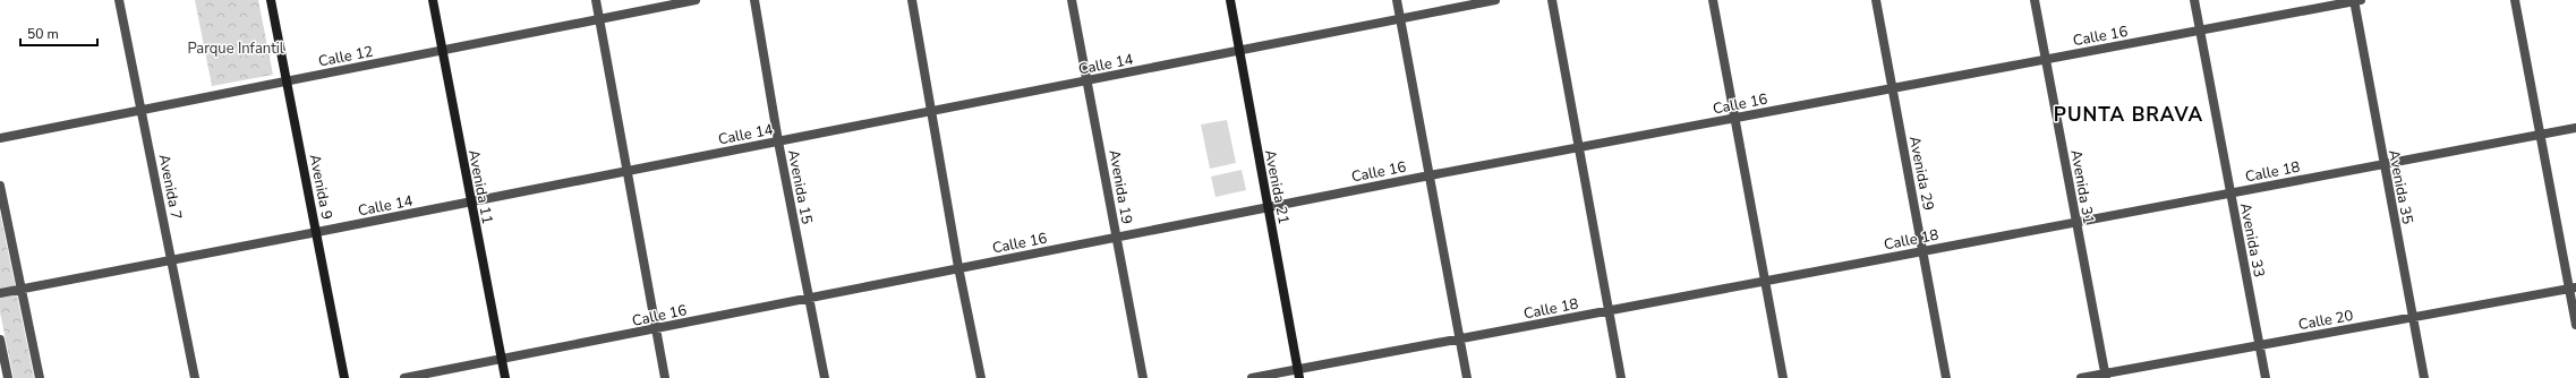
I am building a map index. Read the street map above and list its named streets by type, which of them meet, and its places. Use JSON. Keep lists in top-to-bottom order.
{
  "streets": {
    "main road": ["Avenida 9", "Avenida 11", "Avenida 21"],
    "street": [
      "Calle 16",
      "Calle 12",
      "Calle 14",
      "Calle 18",
      "Avenida 29",
      "Avenida 7",
      "Avenida 15",
      "Avenida 19",
      "Avenida 31",
      "Avenida 35",
      "Avenida 33",
      "Calle 20"
    ]
  },
  "crossings": [
    ["Calle 16", "Avenida 29"],
    ["Calle 16", "Avenida 11"],
    ["Calle 16", "Avenida 15"],
    ["Calle 16", "Avenida 19"],
    ["Calle 16", "Avenida 21"],
    ["Calle 16", "Avenida 31"],
    ["Calle 16", "Avenida 35"],
    ["Calle 16", "Avenida 33"],
    ["Calle 12", "Avenida 7"],
    ["Calle 12", "Avenida 9"],
    ["Calle 12", "Avenida 11"],
    ["Calle 14", "Avenida 7"],
    ["Calle 14", "Avenida 9"],
    ["Calle 14", "Avenida 11"],
    ["Calle 14", "Avenida 15"],
    ["Calle 14", "Avenida 19"],
    ["Calle 14", "Avenida 21"],
    ["Calle 18", "Avenida 29"],
    ["Calle 18", "Avenida 21"],
    ["Calle 18", "Avenida 31"],
    ["Calle 18", "Avenida 35"],
    ["Calle 18", "Avenida 33"],
    ["Avenida 31", "Calle 20"],
    ["Avenida 35", "Calle 20"],
    ["Avenida 33", "Calle 20"]
  ],
  "districts": ["PUNTA BRAVA"],
  "parks": ["Parque Infantil"],
  "scale_bar": "50 m"
}
